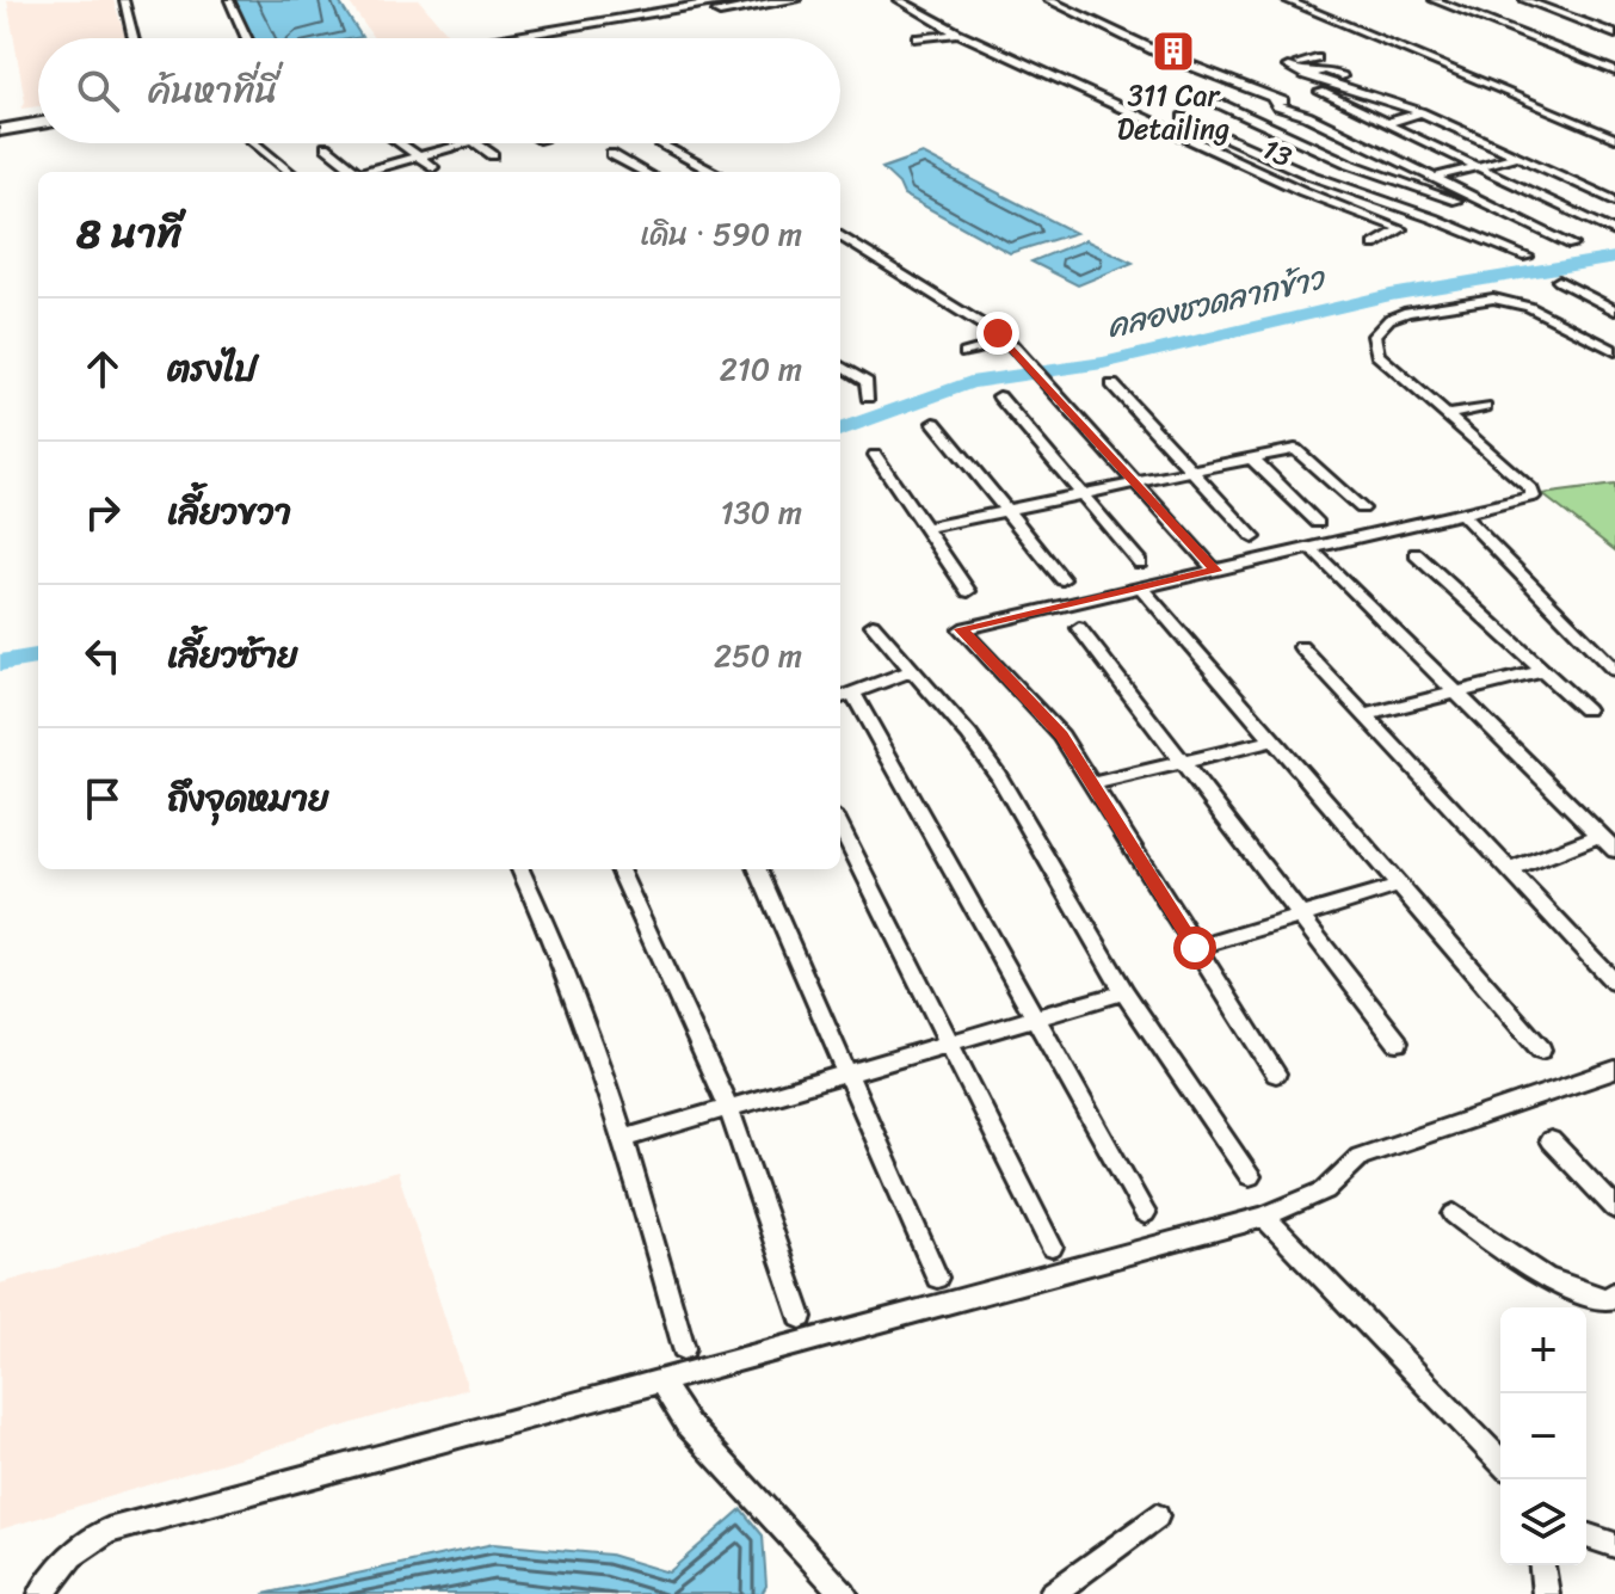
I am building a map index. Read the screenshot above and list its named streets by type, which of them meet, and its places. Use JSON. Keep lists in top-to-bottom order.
{
  "streets": {
    "street": ["13"]
  },
  "water": ["คลองชวดลากข้าว"],
  "places": {
    "building": ["311 Car Detailing"]
  },
  "page": {
    "search": "ค้นหาที่นี่",
    "heading": ["8 นาที", "เดิน · 590 m"],
    "list": [
      ["ตรงไป", "210 m"],
      ["เลี้ยวขวา", "130 m"],
      ["เลี้ยวซ้าย", "250 m"],
      "ถึงจุดหมาย"
    ],
    "map_buttons": ["+", "−"]
  }
}
